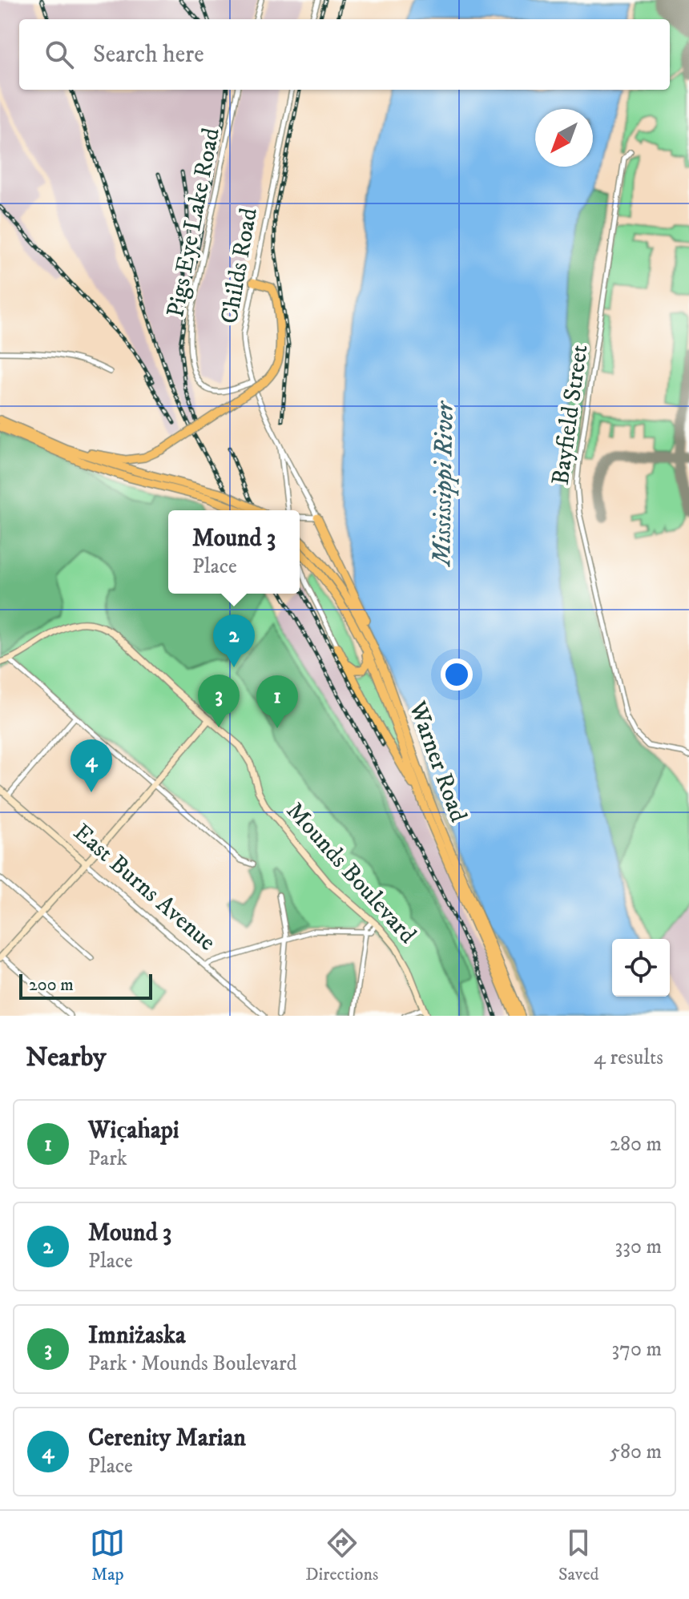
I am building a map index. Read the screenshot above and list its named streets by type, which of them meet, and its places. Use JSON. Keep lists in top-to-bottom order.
{
  "streets": {
    "highway": ["Warner Road"],
    "street": [
      "Pigs Eye Lake Road",
      "Childs Road",
      "Bayfield Street",
      "Mounds Boulevard",
      "East Burns Avenue"
    ]
  },
  "crossings": [
    ["Pigs Eye Lake Road", "Childs Road"]
  ],
  "water": ["Mississippi River"],
  "scale_bar": "200 m",
  "north": "bottom left",
  "page": {
    "search": "Search here",
    "popup": ["Mound 3", "Place"],
    "pins": [
      "2",
      "3",
      "1",
      "4"
    ],
    "scale": "200 m",
    "heading": ["Nearby", "4 results"],
    "list": [
      {
        "mark": "1",
        "name": "Wic̣aḣapi",
        "note": "Park",
        "value": "280 m"
      },
      {
        "mark": "2",
        "name": "Mound 3",
        "note": "Place",
        "value": "330 m"
      },
      {
        "mark": "3",
        "name": "Imniżaska",
        "note": "Park · Mounds Boulevard",
        "value": "370 m"
      },
      {
        "mark": "4",
        "name": "Cerenity Marian",
        "note": "Place",
        "value": "580 m"
      }
    ],
    "nav": ["Map", "Directions", "Saved"]
  }
}
